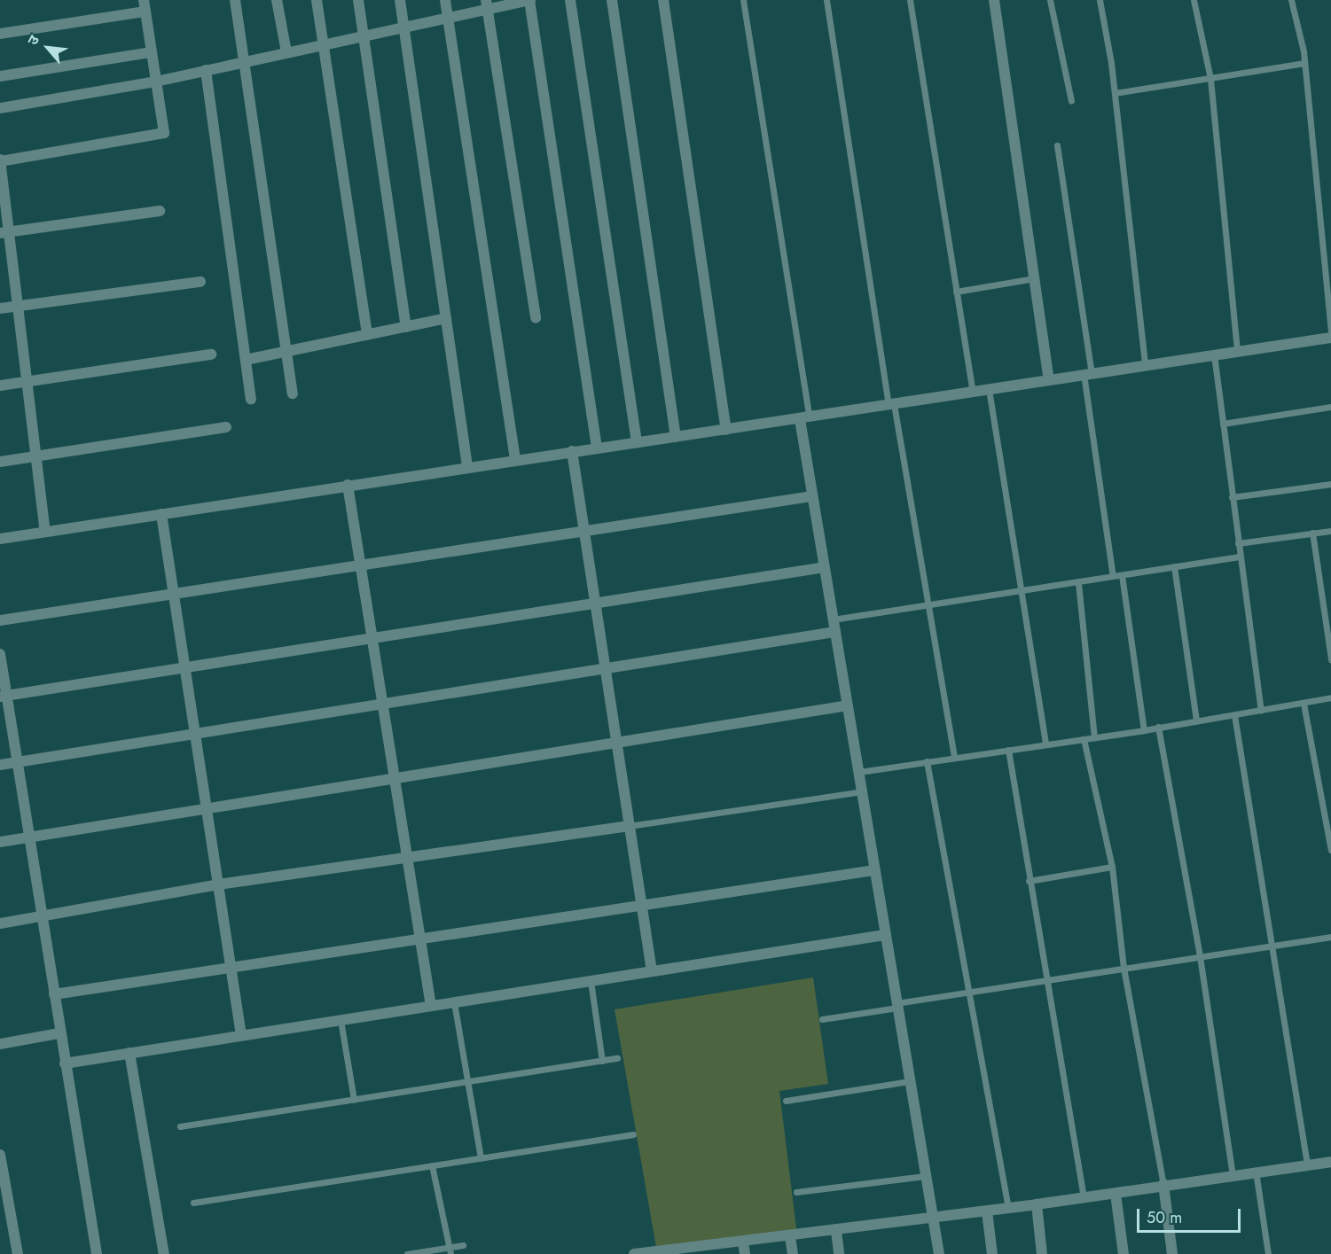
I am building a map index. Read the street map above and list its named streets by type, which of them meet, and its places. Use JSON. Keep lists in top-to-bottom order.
{
  "scale_bar": "50 m",
  "north": "top left"
}
